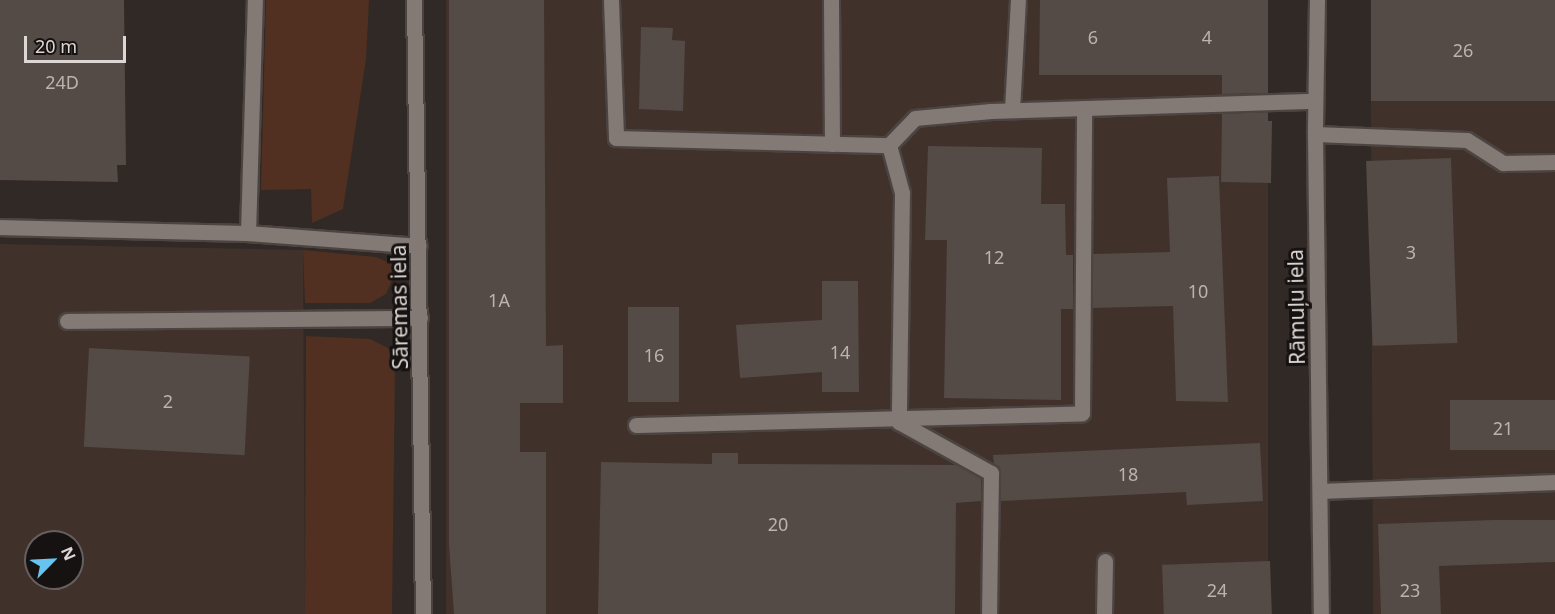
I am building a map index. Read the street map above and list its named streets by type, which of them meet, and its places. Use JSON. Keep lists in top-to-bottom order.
{
  "streets": {
    "street": ["Sāremas iela", "Rāmuļu iela"]
  },
  "house_numbers": [
    "6",
    "4",
    "26",
    "24D",
    "3",
    "12",
    "10",
    "1A",
    "14",
    "16",
    "2",
    "21",
    "18",
    "20",
    "24",
    "23"
  ],
  "scale_bar": "20 m",
  "north": "top right"
}
